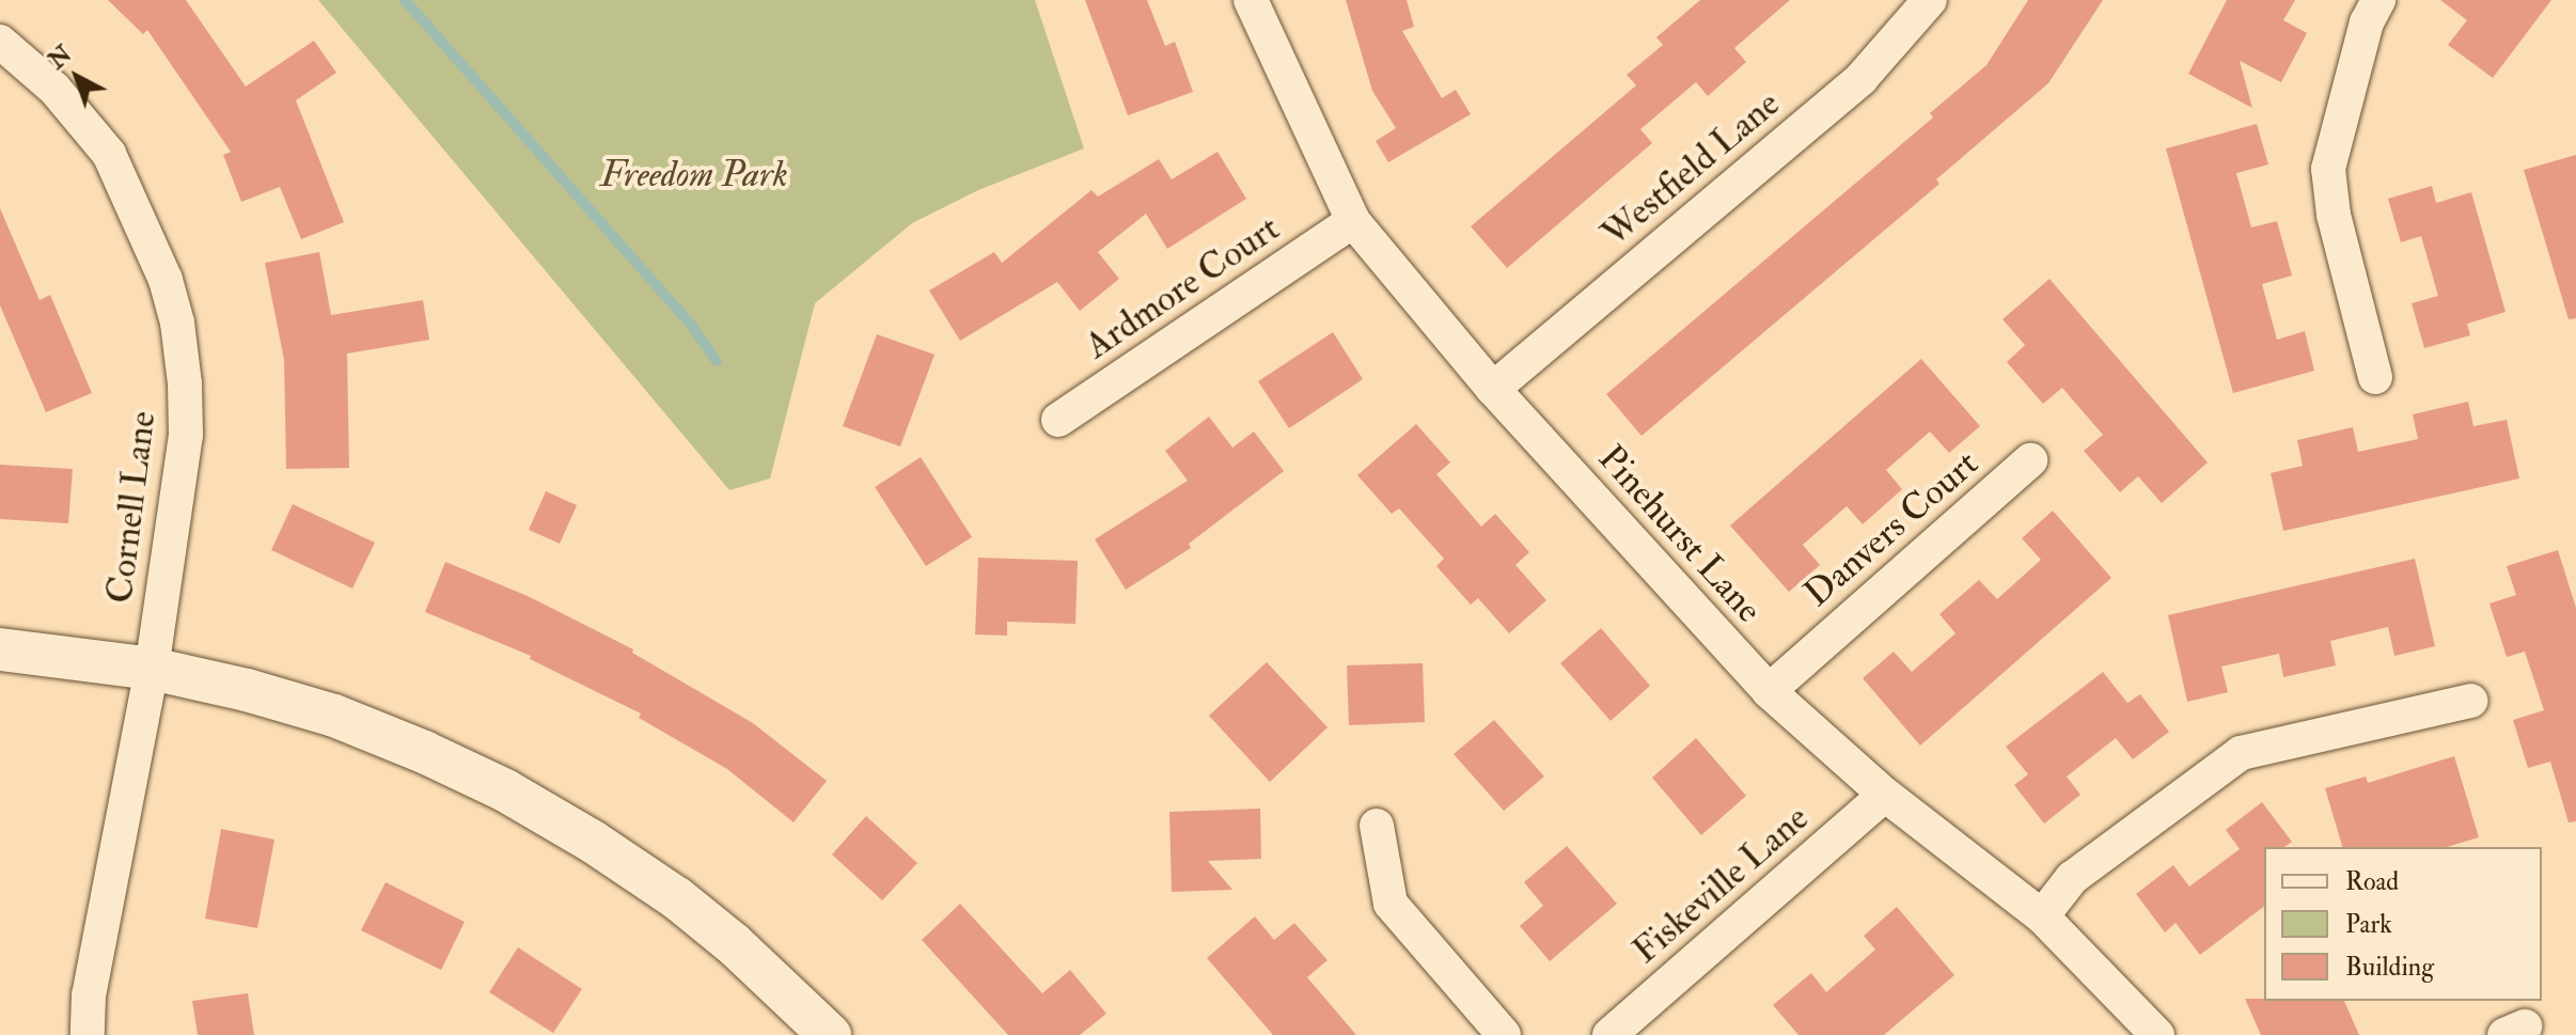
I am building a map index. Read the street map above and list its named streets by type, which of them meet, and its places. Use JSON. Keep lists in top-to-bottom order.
{
  "streets": {
    "street": [
      "Westfield Lane",
      "Ardmore Court",
      "Cornell Lane",
      "Danvers Court",
      "Pinehurst Lane",
      "Fiskeville Lane"
    ]
  },
  "crossings": [
    ["Westfield Lane", "Pinehurst Lane"],
    ["Ardmore Court", "Pinehurst Lane"],
    ["Danvers Court", "Pinehurst Lane"],
    ["Pinehurst Lane", "Fiskeville Lane"]
  ],
  "parks": ["Freedom Park"],
  "legend": ["Road", "Park", "Building"],
  "north": "top left"
}
